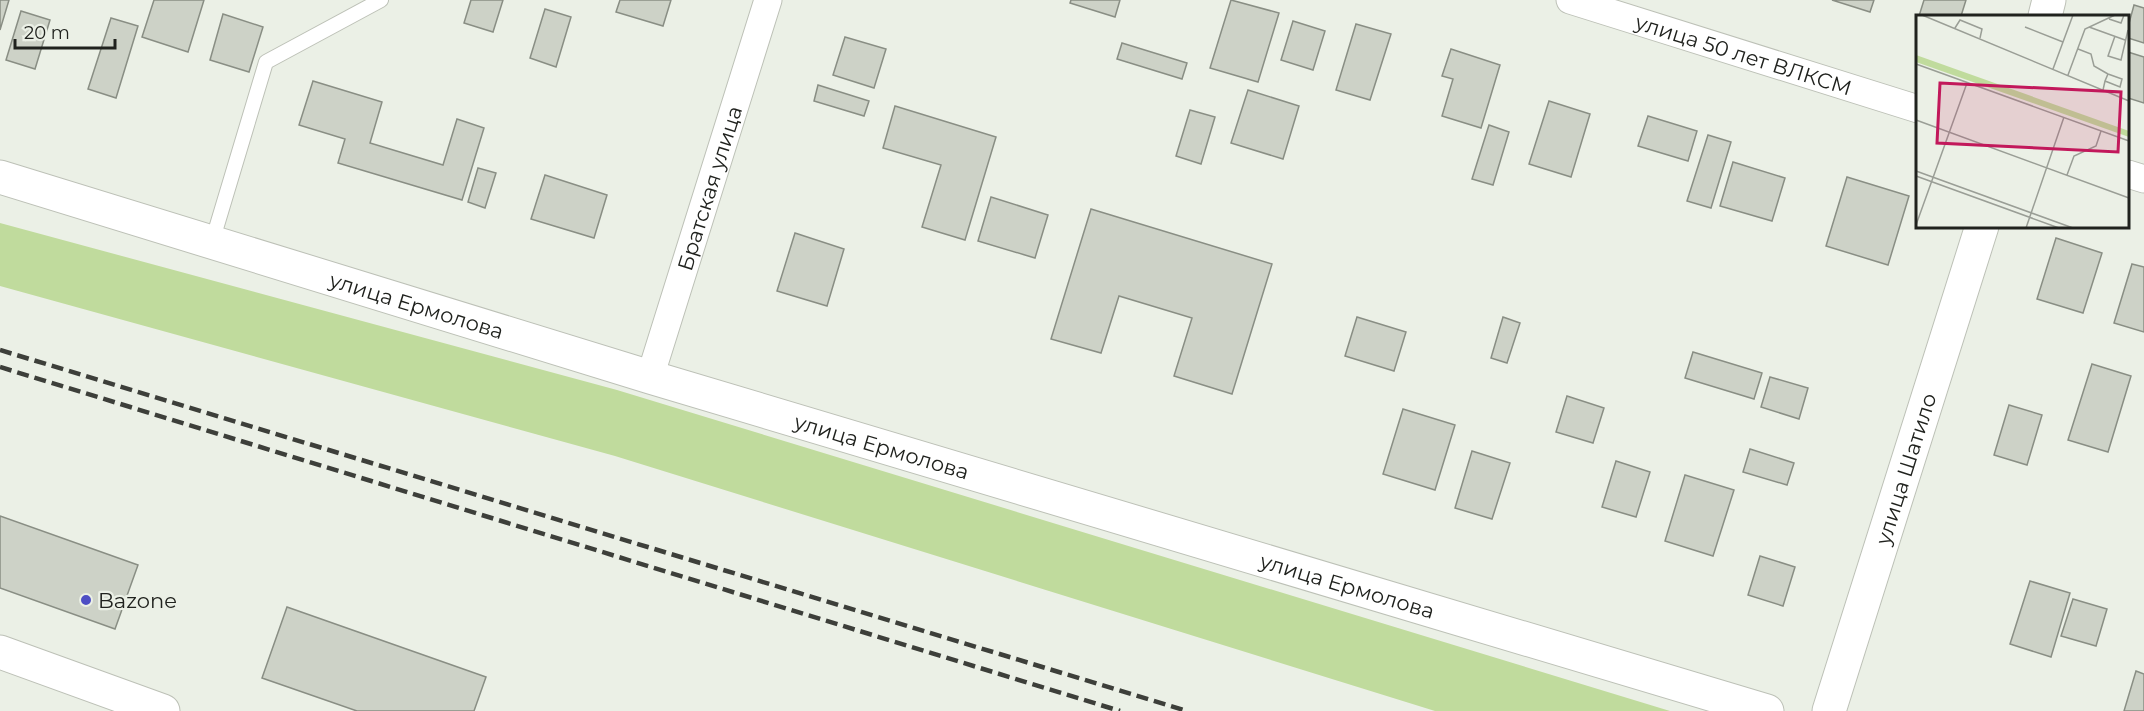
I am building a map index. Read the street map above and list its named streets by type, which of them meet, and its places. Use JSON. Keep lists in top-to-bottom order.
{
  "streets": {
    "street": [
      "улица 50 лет ВЛКСМ",
      "Братская улица",
      "улица Ермолова",
      "улица Шатило"
    ]
  },
  "crossings": [
    ["Братская улица", "улица Ермолова"]
  ],
  "places": ["Bazone"],
  "scale_bar": "20 m"
}
